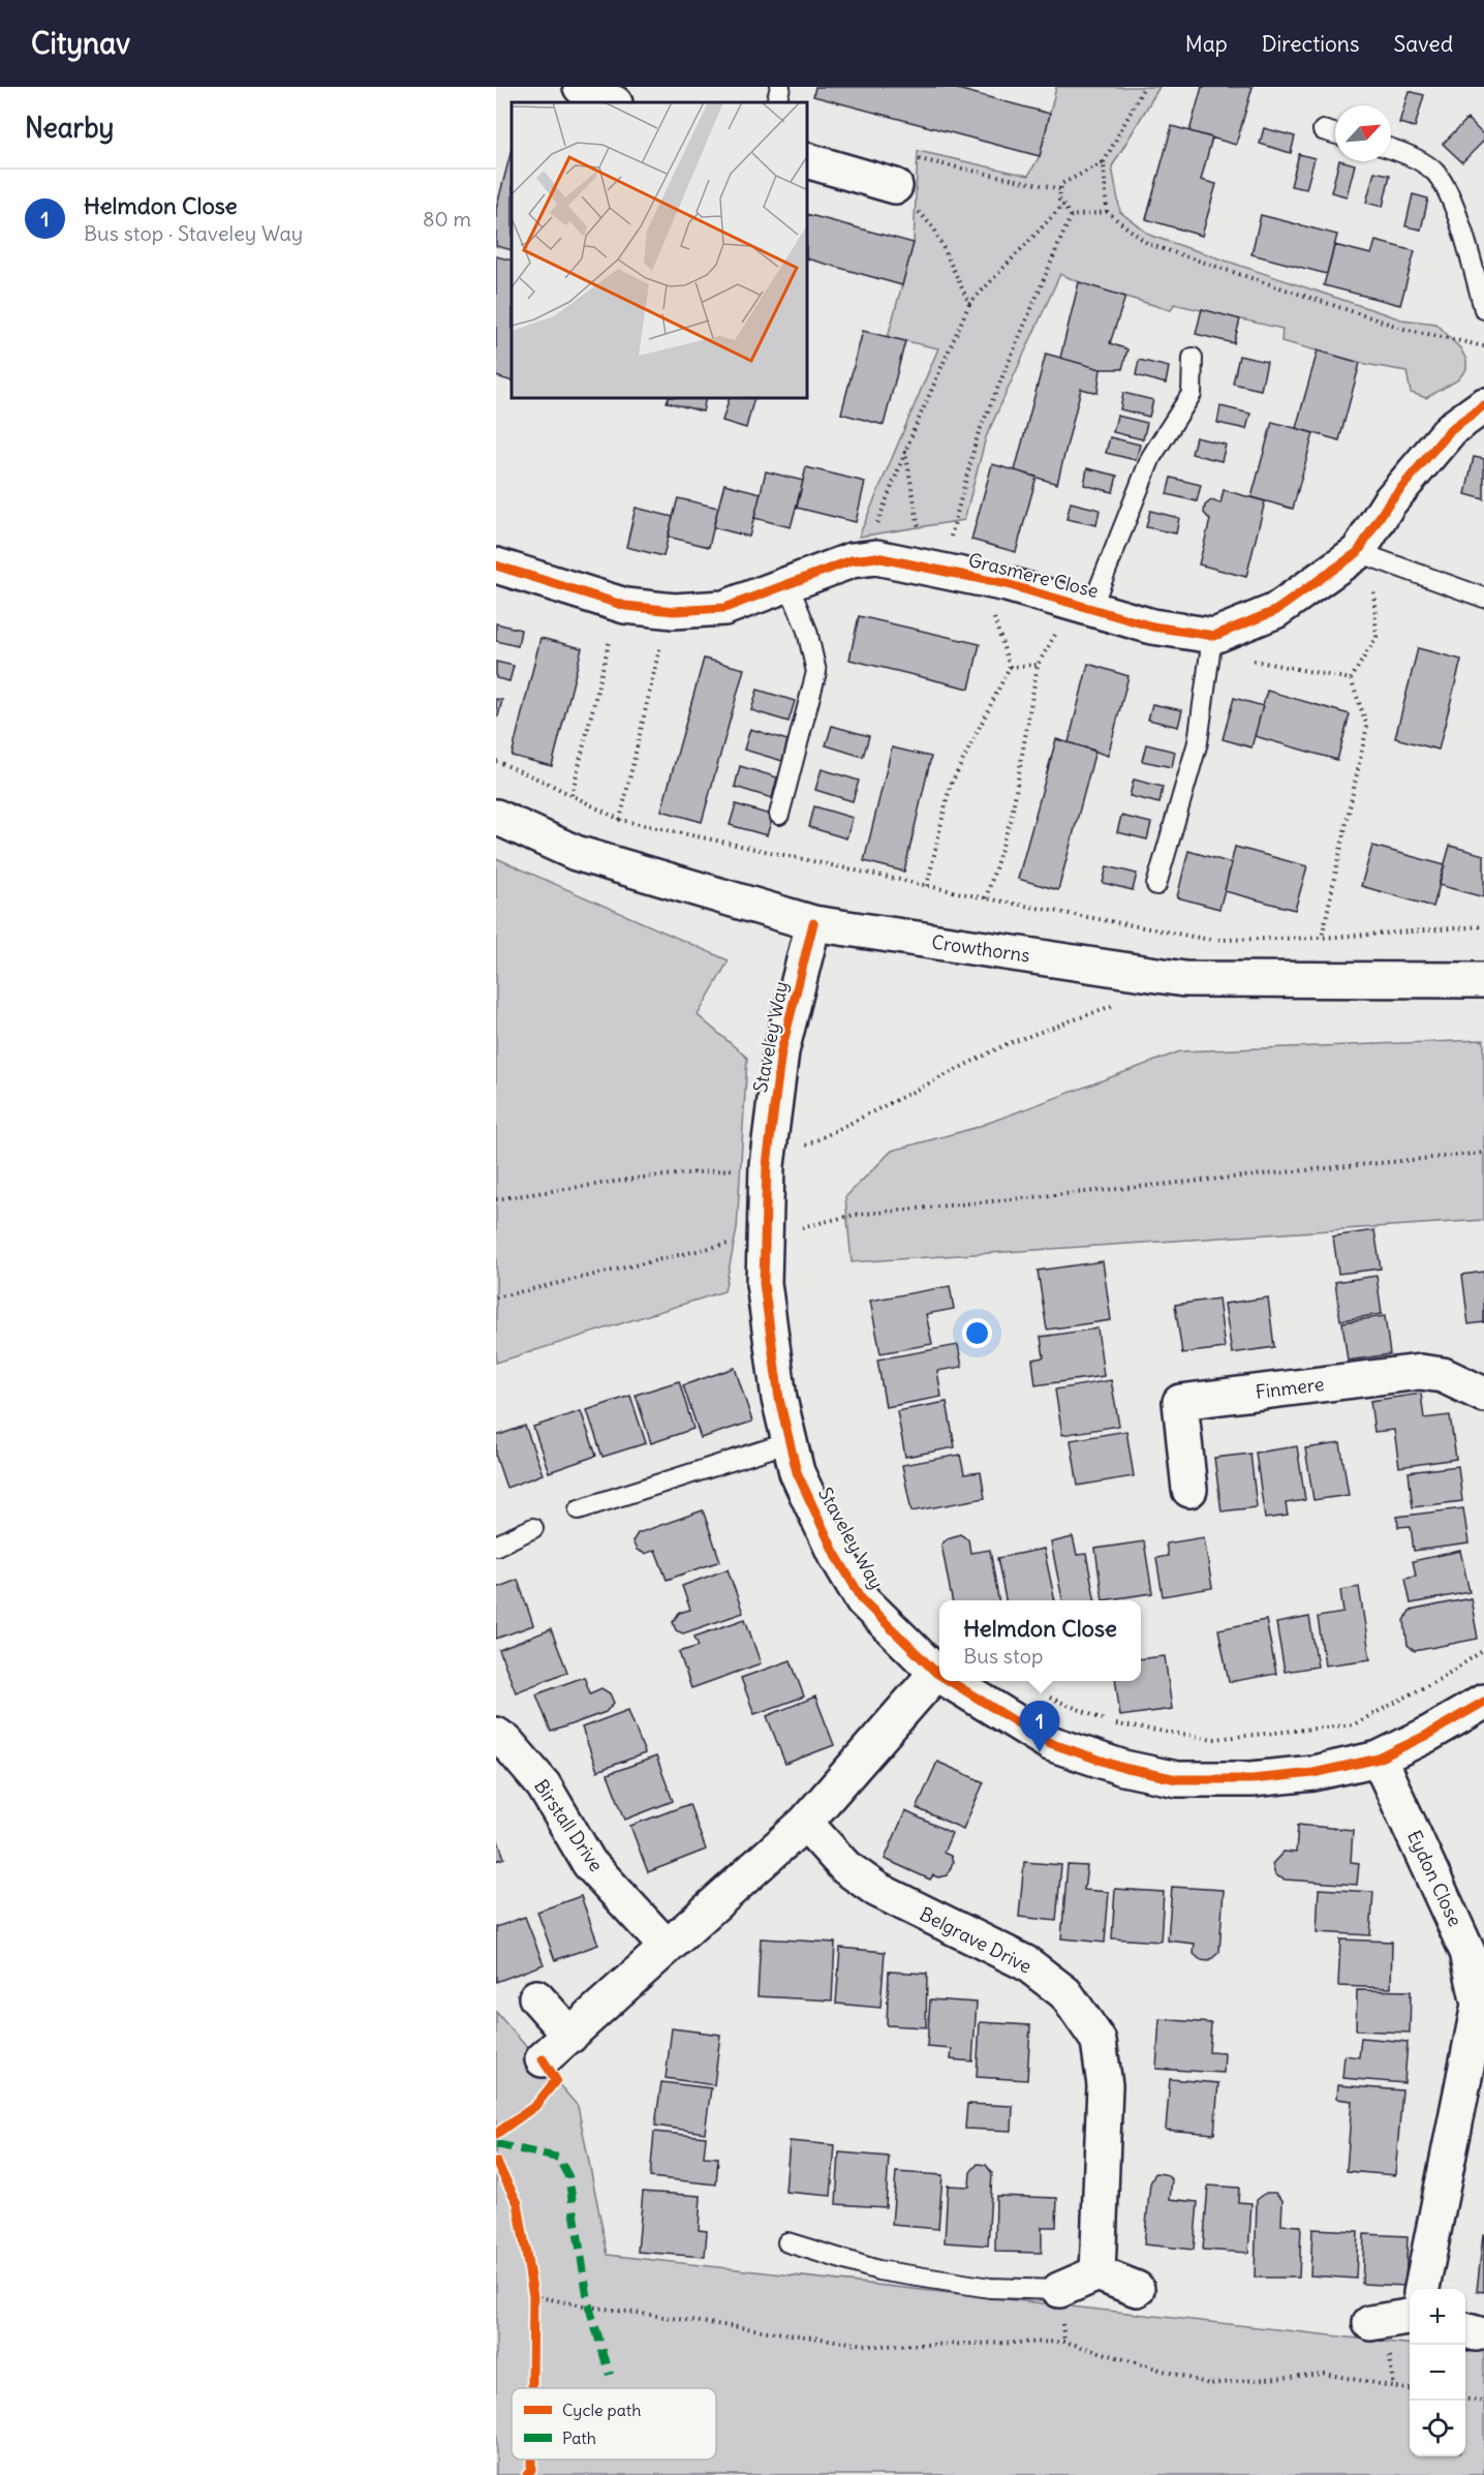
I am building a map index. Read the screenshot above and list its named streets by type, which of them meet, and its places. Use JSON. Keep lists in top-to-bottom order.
{
  "streets": {
    "street": [
      "Grasmere Close",
      "Crowthorns",
      "Staveley Way",
      "Finmere",
      "Birstall Drive",
      "Eydon Close",
      "Belgrave Drive"
    ]
  },
  "crossings": [
    ["Crowthorns", "Staveley Way"],
    ["Staveley Way", "Eydon Close"]
  ],
  "legend": ["Cycle path", "Path"],
  "north": "top right",
  "page": {
    "header": "Citynav",
    "nav": ["Map", "Directions", "Saved"],
    "heading": "Nearby",
    "list": [
      {
        "mark": "1",
        "name": "Helmdon Close",
        "note": "Bus stop · Staveley Way",
        "value": "80 m"
      }
    ],
    "popup": ["Helmdon Close", "Bus stop"],
    "pins": "1",
    "map_buttons": ["+", "−"]
  }
}
